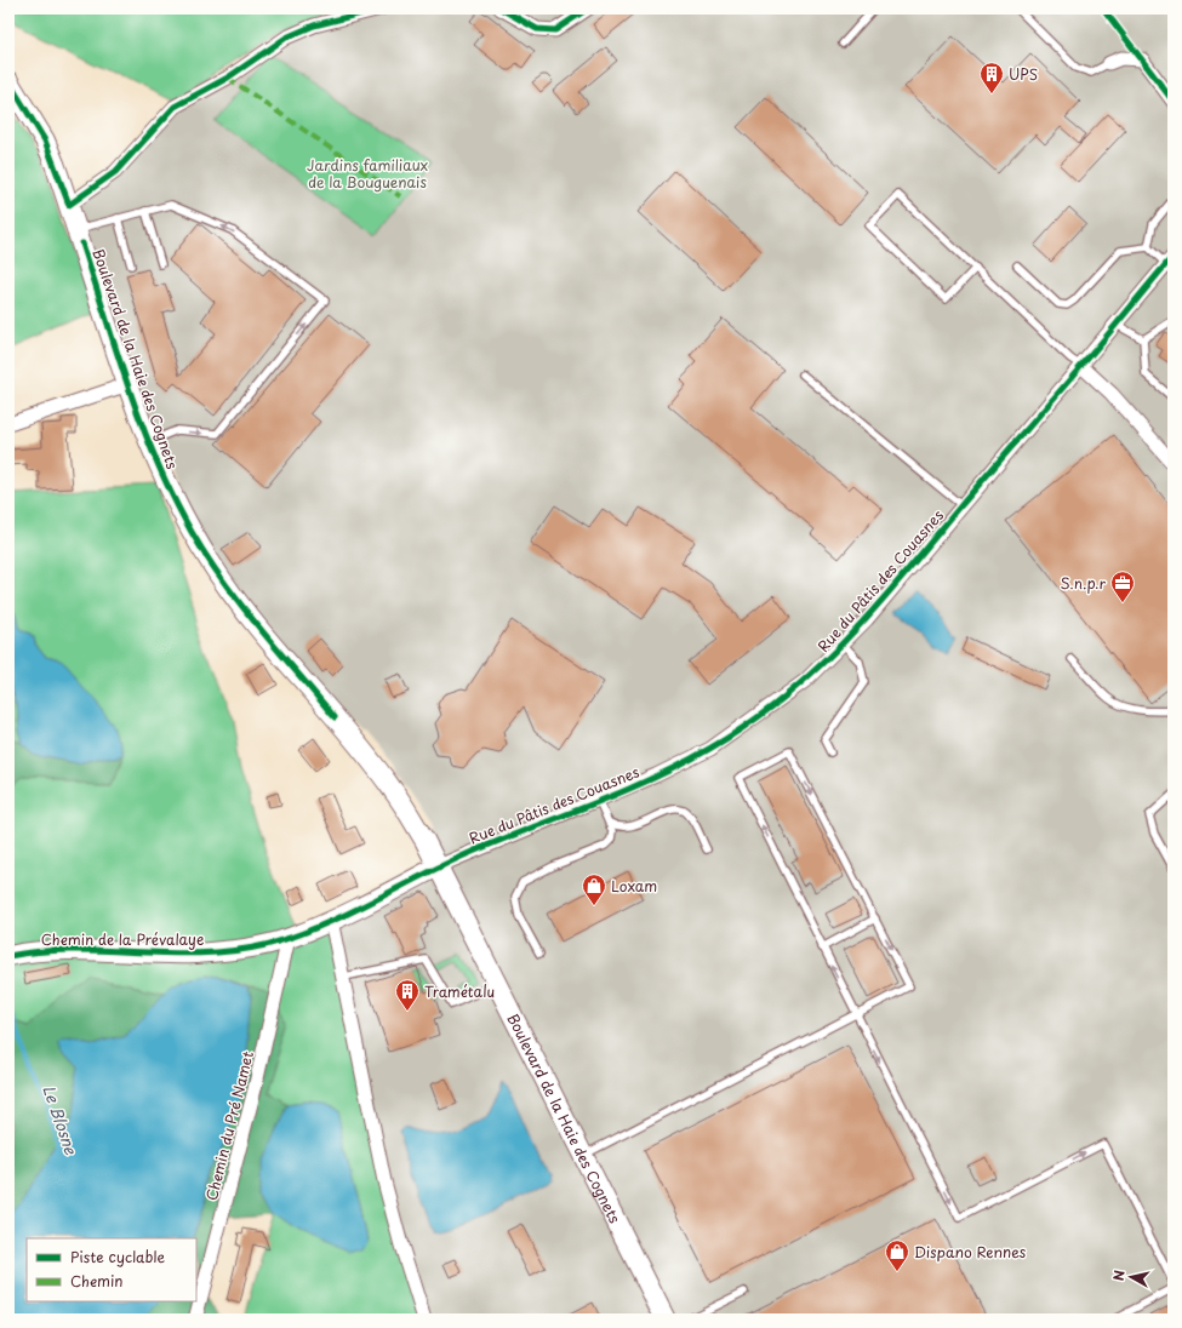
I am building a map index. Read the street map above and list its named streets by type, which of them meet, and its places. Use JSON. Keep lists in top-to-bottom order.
{
  "streets": {
    "main road": ["Boulevard de la Haie des Cognets", "Rue du Pâtis des Couasnes", "Chemin de la Prévalaye"],
    "street": ["Chemin du Pré Namet"]
  },
  "crossings": [
    ["Boulevard de la Haie des Cognets", "Rue du Pâtis des Couasnes"],
    ["Rue du Pâtis des Couasnes", "Chemin de la Prévalaye"],
    ["Rue du Pâtis des Couasnes", "Chemin du Pré Namet"]
  ],
  "water": ["Le Blosne"],
  "parks": ["Jardins familiaux de la Bouguenais"],
  "places": {
    "building": ["UPS", "Tramétalu"],
    "office": ["S.n.p.r"],
    "shop": ["Loxam", "Dispano Rennes"]
  },
  "legend": ["Piste cyclable", "Chemin"],
  "north": "left"
}
